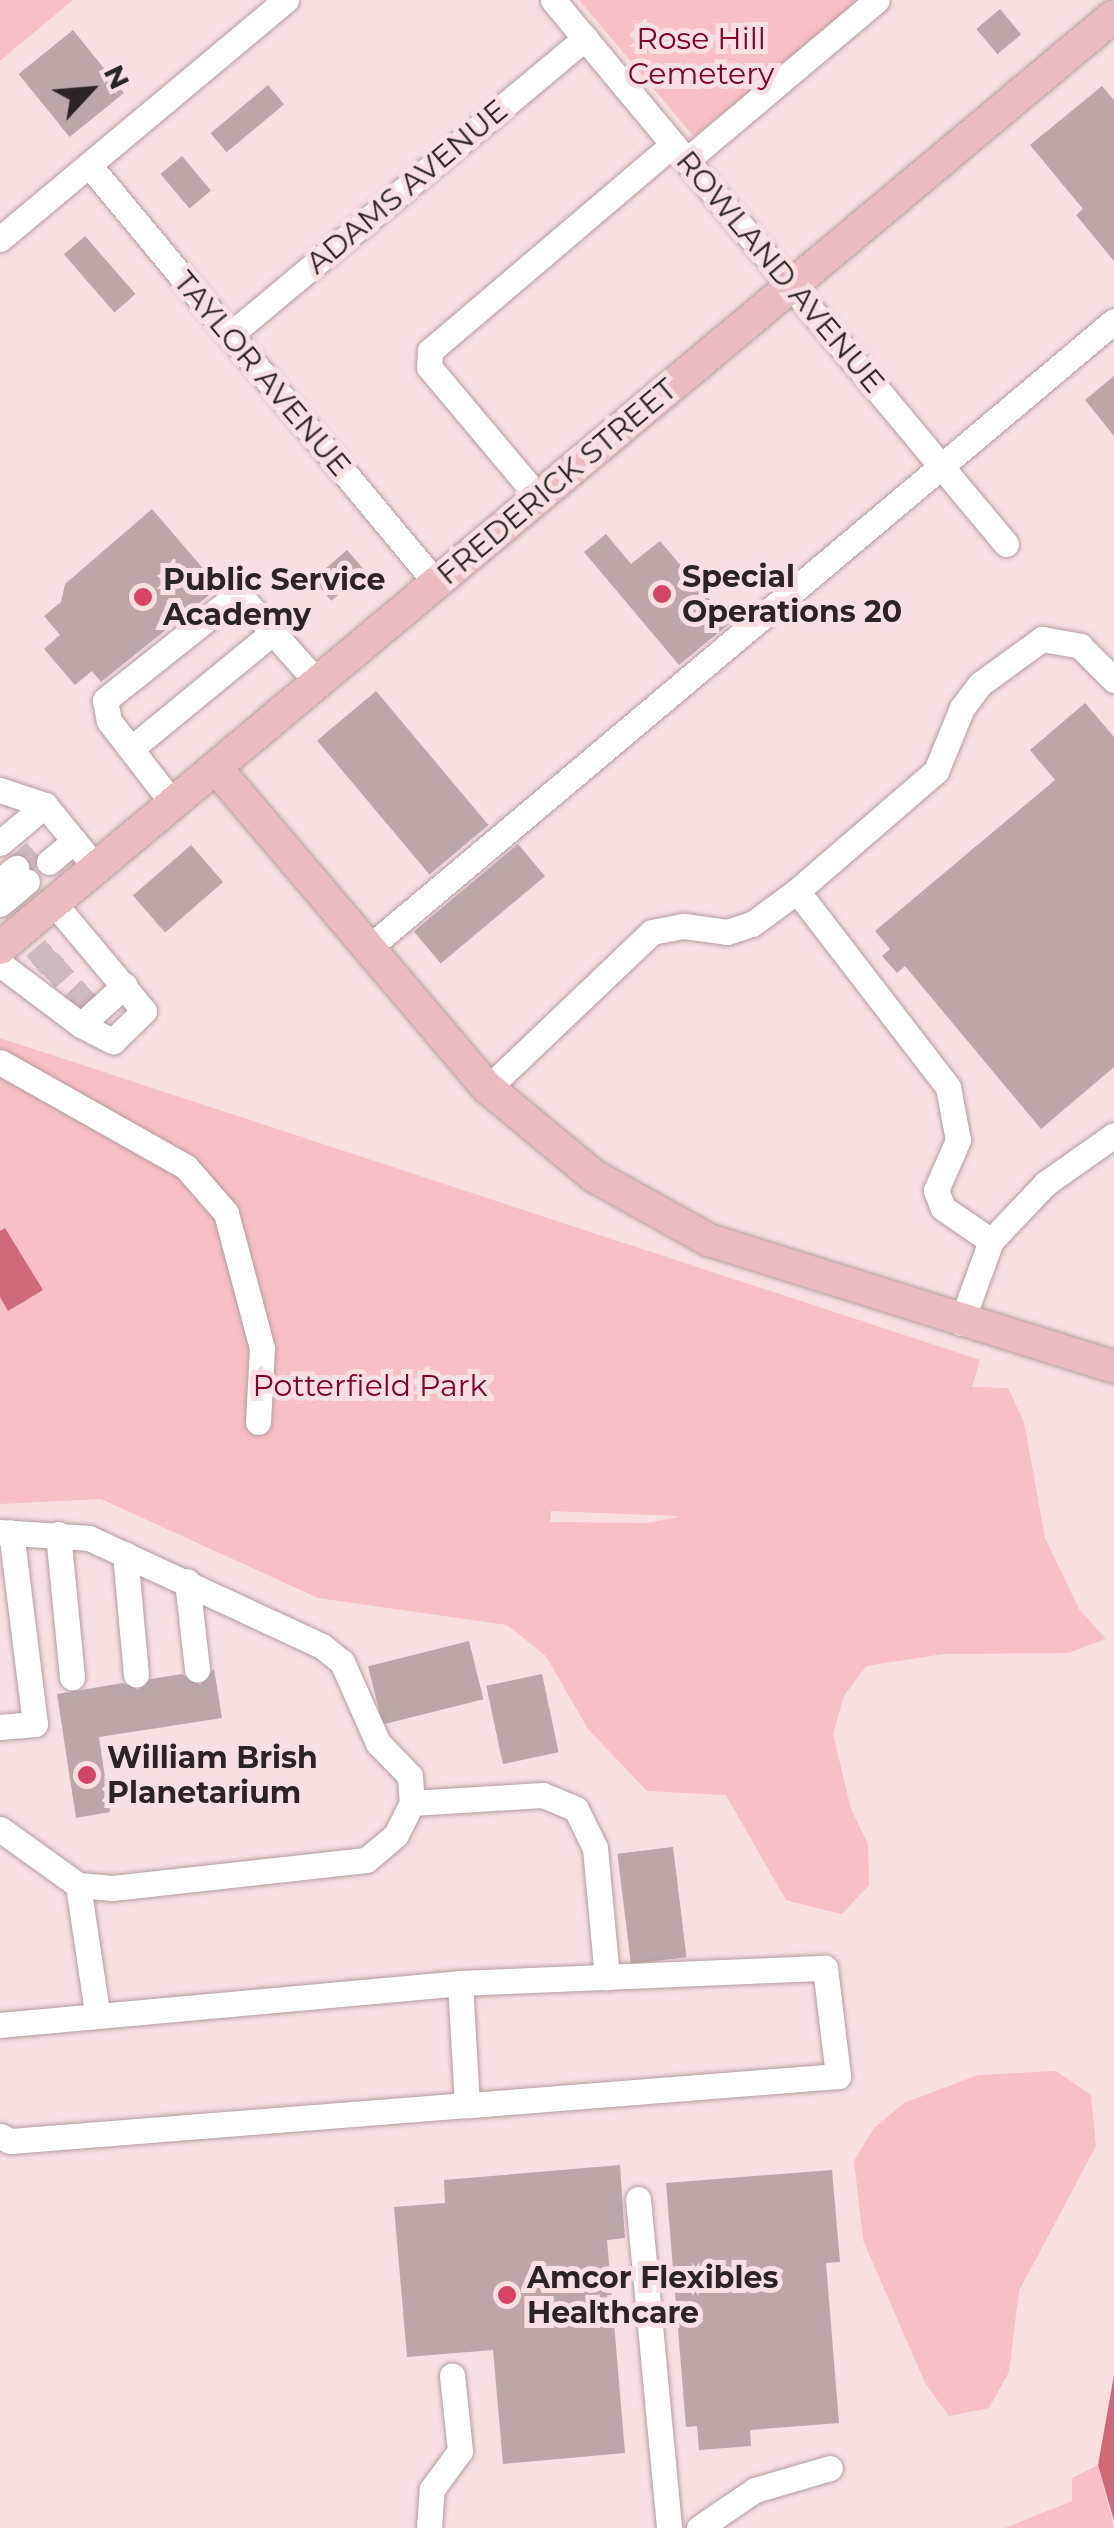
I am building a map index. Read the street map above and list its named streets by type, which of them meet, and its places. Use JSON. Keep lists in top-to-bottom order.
{
  "streets": {
    "main road": ["FREDERICK STREET"],
    "street": ["ADAMS AVENUE", "ROWLAND AVENUE", "TAYLOR AVENUE"]
  },
  "crossings": [
    ["ADAMS AVENUE", "ROWLAND AVENUE"],
    ["ADAMS AVENUE", "TAYLOR AVENUE"],
    ["ROWLAND AVENUE", "FREDERICK STREET"],
    ["TAYLOR AVENUE", "FREDERICK STREET"]
  ],
  "parks": ["Rose Hill Cemetery", "Potterfield Park"],
  "places": [
    "Special Operations 20",
    "Public Service Academy",
    "William Brish Planetarium",
    "Amcor Flexibles Healthcare"
  ],
  "north": "top right"
}
